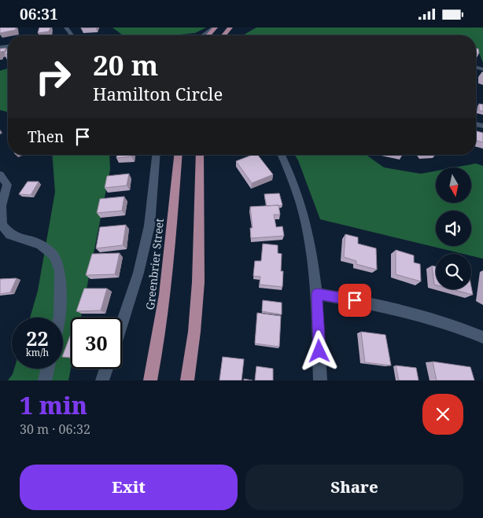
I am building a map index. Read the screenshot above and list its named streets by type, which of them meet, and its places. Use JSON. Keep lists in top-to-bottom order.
{
  "streets": {
    "main road": ["Greenbrier Street"]
  },
  "north": "bottom",
  "page": {
    "status": "06:31",
    "turn": ["20 m", "Hamilton Circle"],
    "then": "Then",
    "speed": "22 km/h",
    "limit": "30",
    "heading": ["1 min", "30 m · 06:32"],
    "buttons": ["Exit", "Share"]
  }
}
